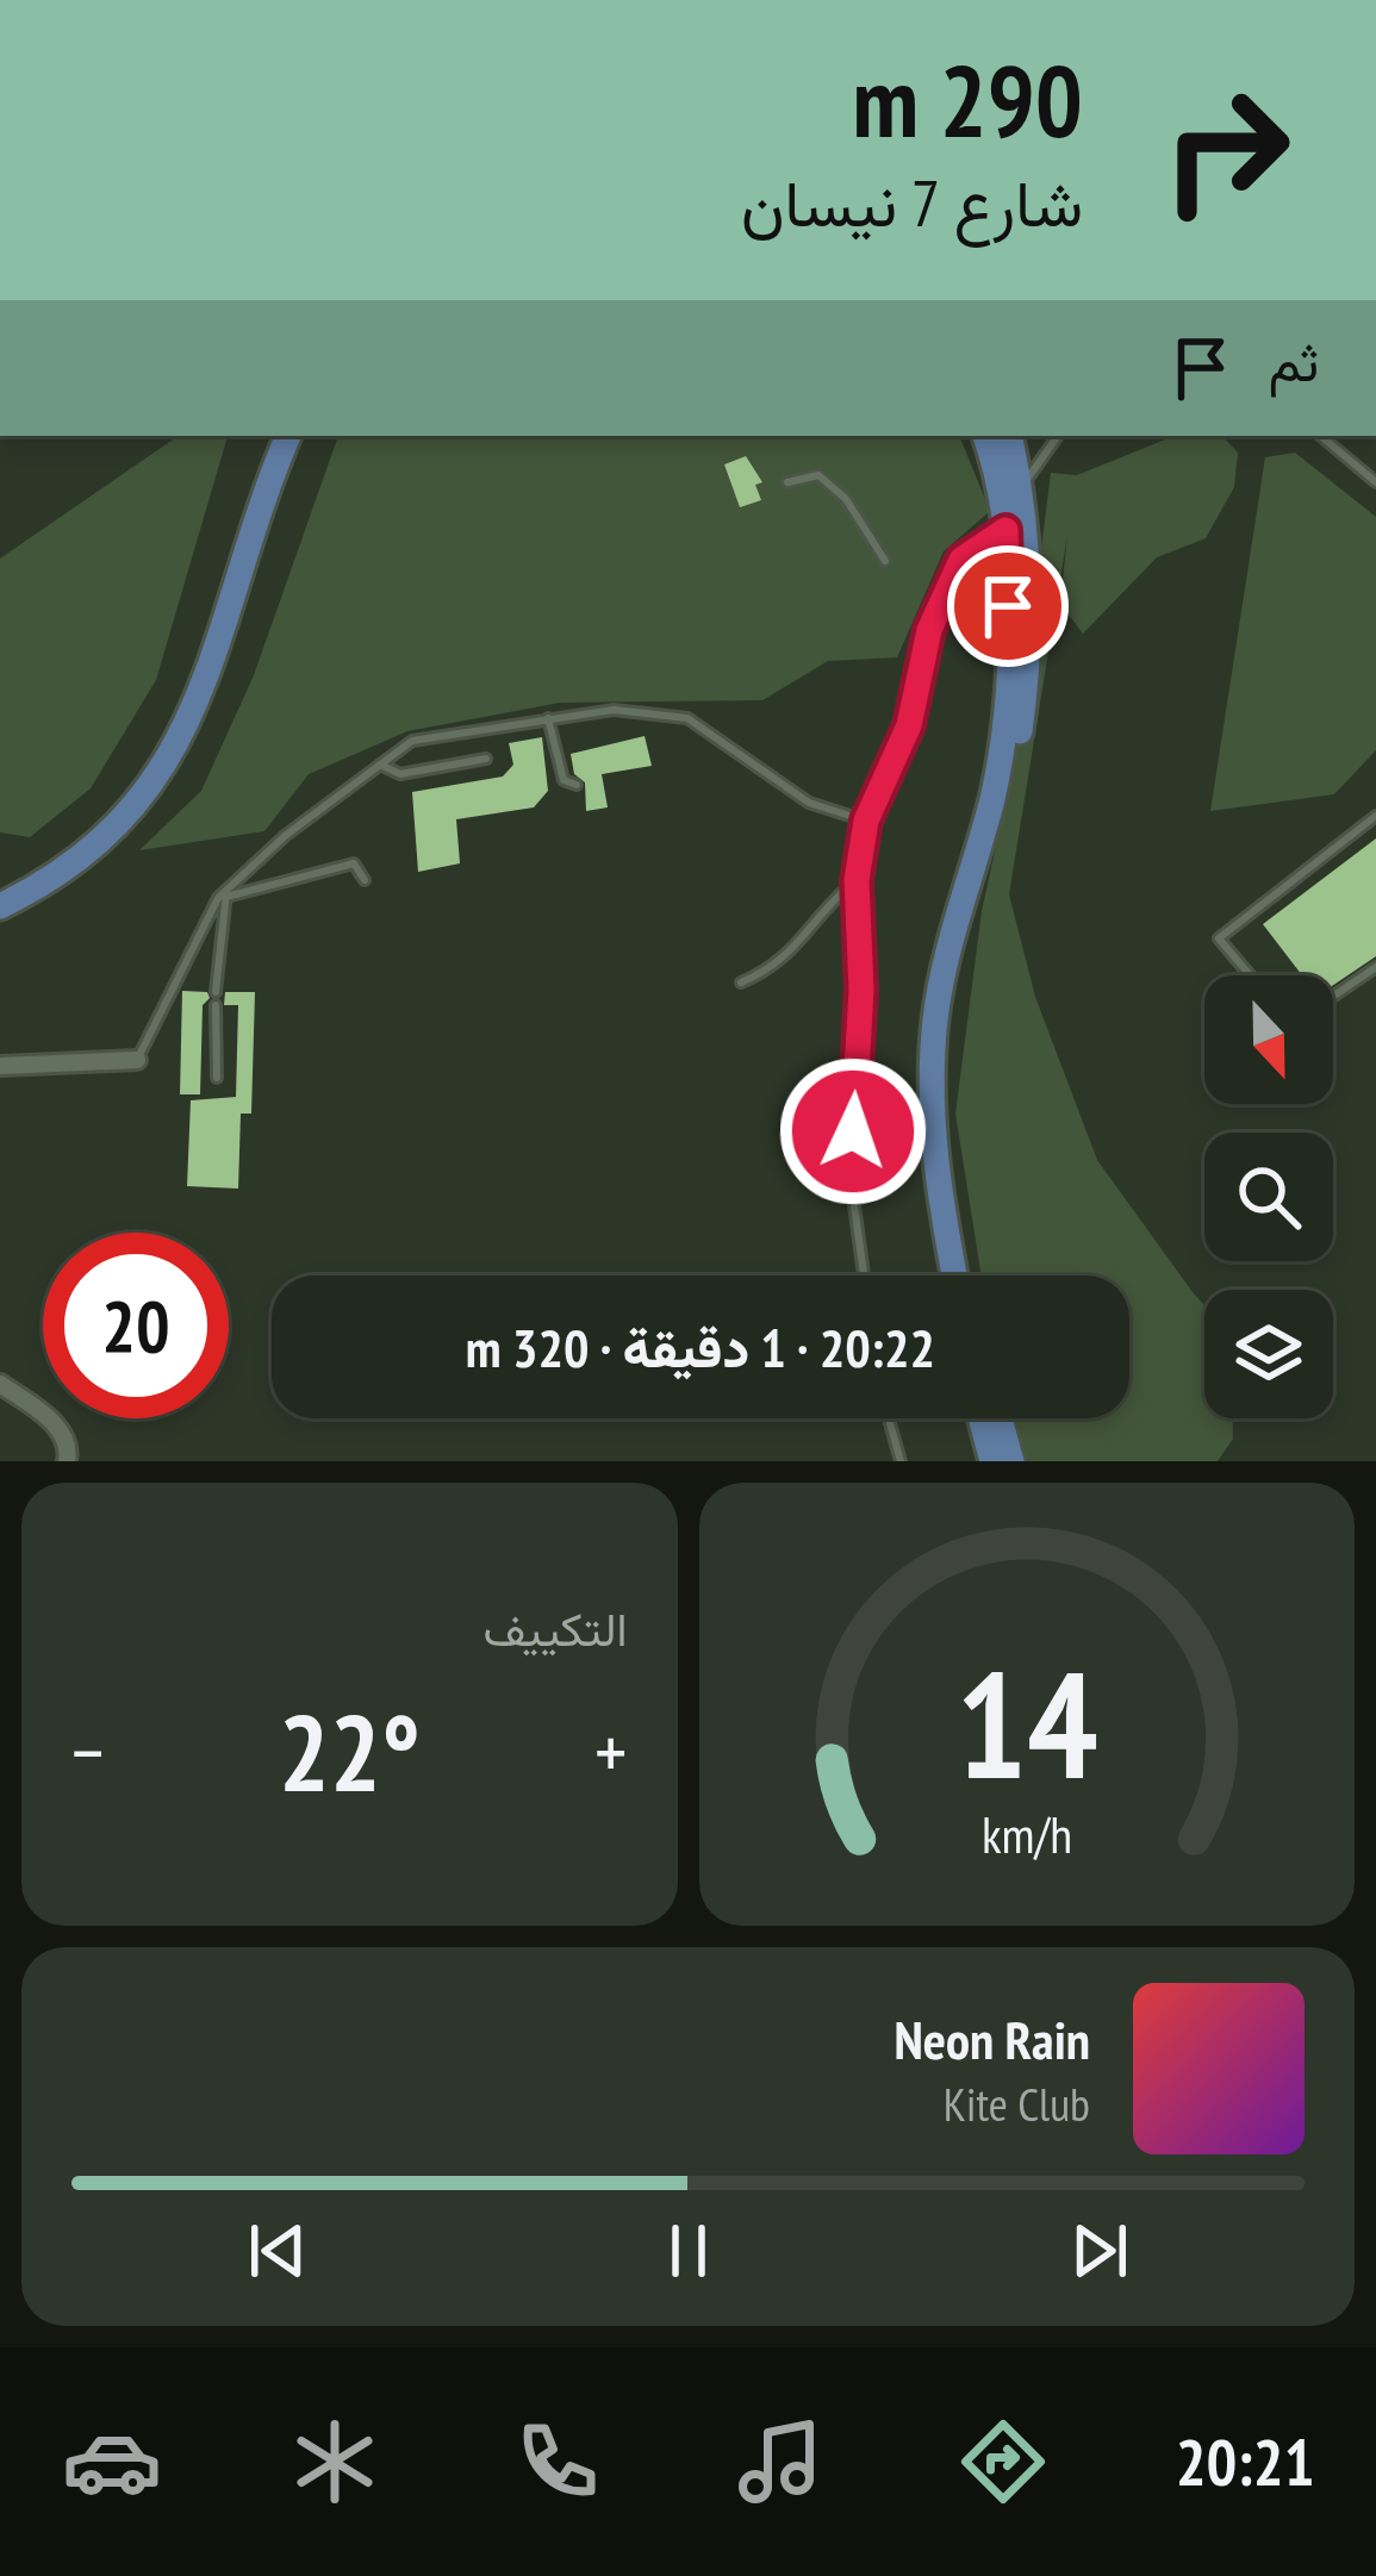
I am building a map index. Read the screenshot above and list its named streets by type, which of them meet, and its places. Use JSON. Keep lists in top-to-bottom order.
{
  "north": "bottom",
  "page": {
    "turn": ["290 m", "شارع 7 نيسان"],
    "then": "ثم",
    "limit": "20",
    "trip": "20:22 · 1 دقيقة · 320 m",
    "tile": "التكييف",
    "heat": ["−", "22°", "+"],
    "song": ["Neon Rain", "Kite Club"],
    "tabs": "20:21",
    "gauge": ["14", "km/h"]
  }
}
